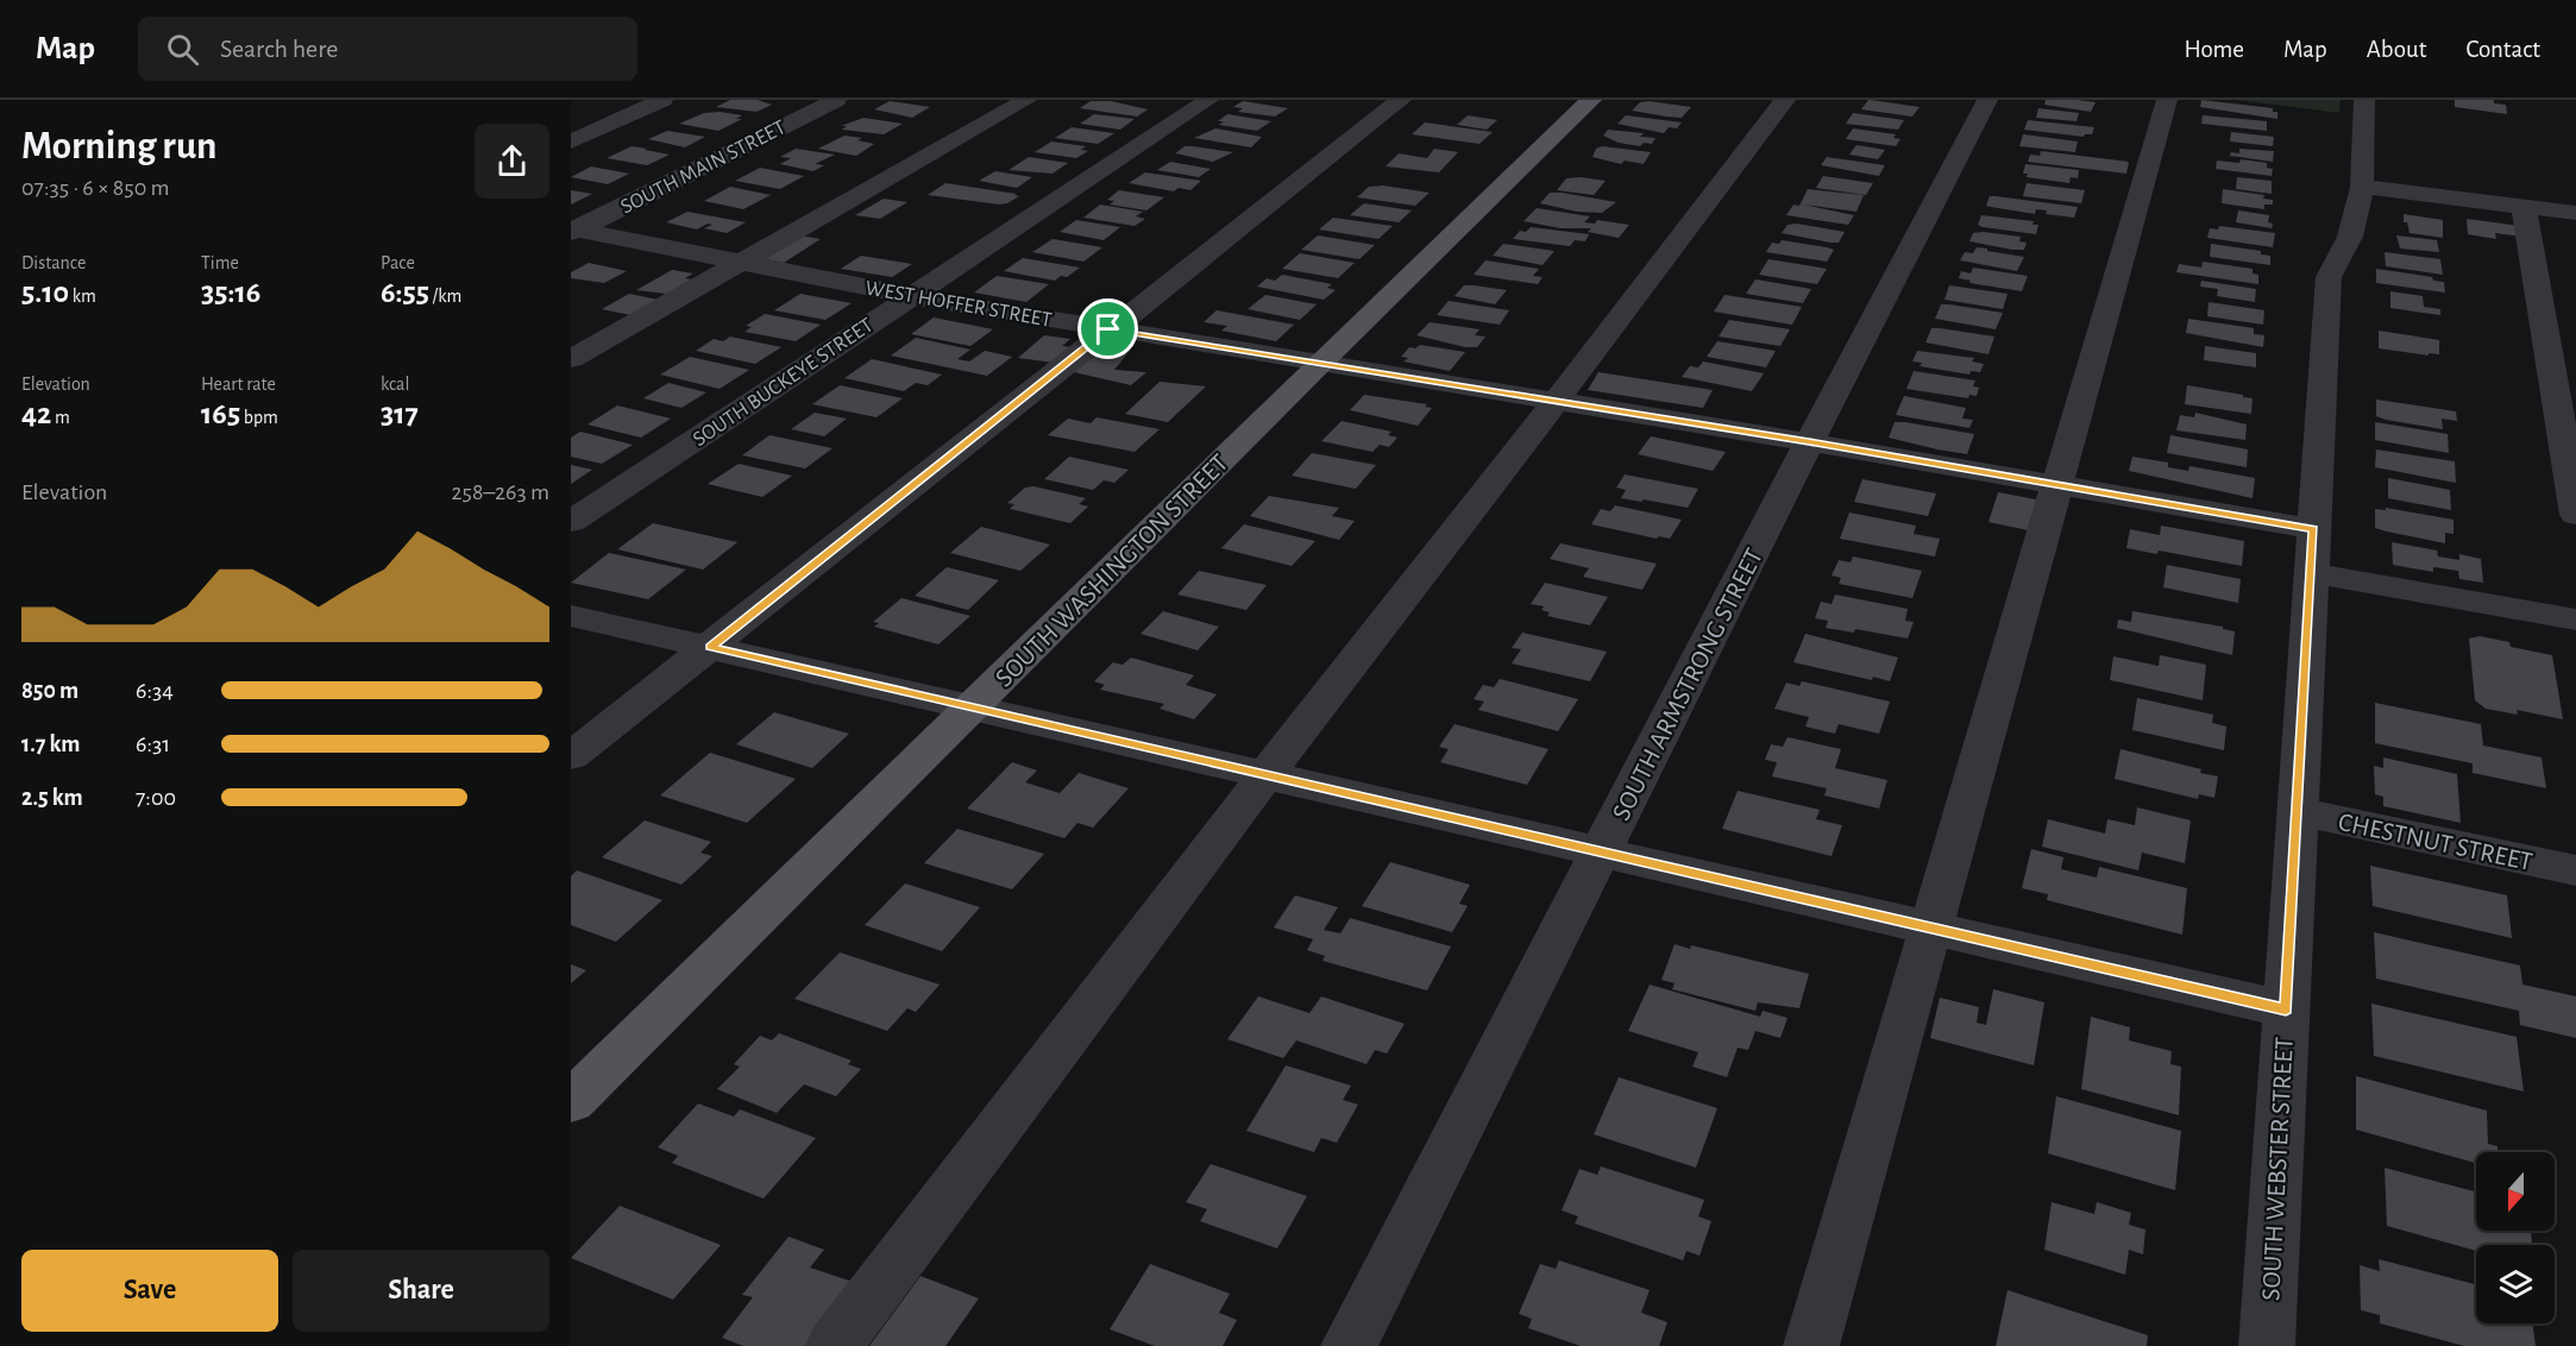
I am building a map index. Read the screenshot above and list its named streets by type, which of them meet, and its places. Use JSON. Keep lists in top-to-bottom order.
{
  "streets": {
    "main road": ["SOUTH WASHINGTON STREET"],
    "street": [
      "SOUTH MAIN STREET",
      "WEST HOFFER STREET",
      "SOUTH BUCKEYE STREET",
      "SOUTH ARMSTRONG STREET",
      "CHESTNUT STREET",
      "SOUTH WEBSTER STREET"
    ]
  },
  "crossings": [
    ["SOUTH MAIN STREET", "WEST HOFFER STREET"],
    ["WEST HOFFER STREET", "SOUTH BUCKEYE STREET"],
    ["WEST HOFFER STREET", "SOUTH WASHINGTON STREET"],
    ["WEST HOFFER STREET", "SOUTH ARMSTRONG STREET"],
    ["WEST HOFFER STREET", "SOUTH WEBSTER STREET"],
    ["CHESTNUT STREET", "SOUTH WEBSTER STREET"]
  ],
  "north": "bottom",
  "page": {
    "header": "Map",
    "search": "Search here",
    "nav": [
      "Home",
      "Map",
      "About",
      "Contact"
    ],
    "heading": ["Morning run", "07:35 · 6 × 850 m"],
    "stats": [
      ["Distance", "5.10 km"],
      ["Time", "35:16"],
      ["Pace", "6:55 /km"],
      ["Elevation", "42 m"],
      ["Heart rate", "165 bpm"],
      ["kcal", "317"]
    ],
    "chart": ["Elevation", "258–263 m"],
    "list": [
      {
        "name": "850 m",
        "note": "6:34"
      },
      {
        "name": "1.7 km",
        "note": "6:31"
      },
      {
        "name": "2.5 km",
        "note": "7:00"
      }
    ],
    "buttons": ["Save", "Share"]
  }
}
